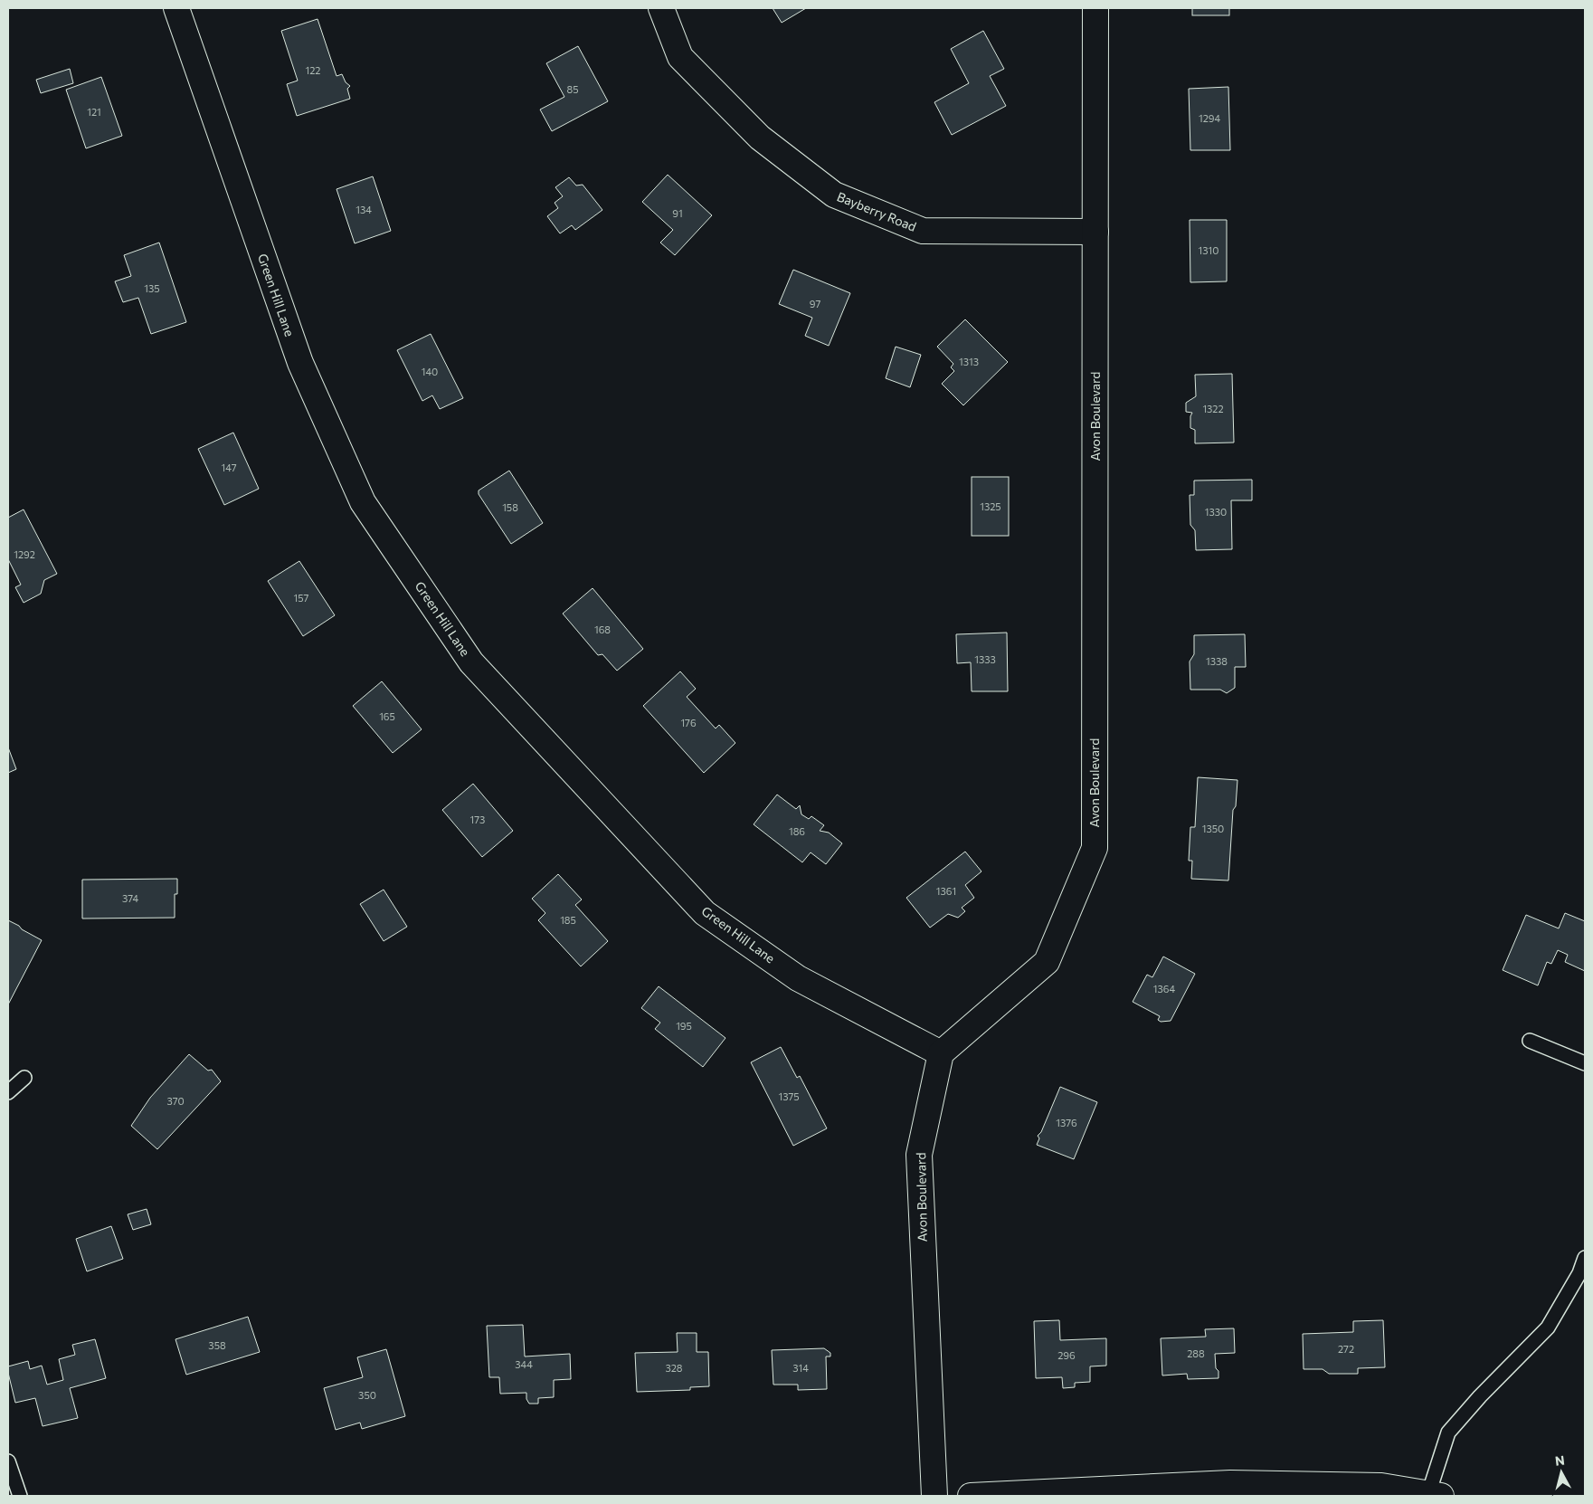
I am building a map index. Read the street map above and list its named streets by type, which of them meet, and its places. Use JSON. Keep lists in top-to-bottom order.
{
  "streets": {
    "street": ["Bayberry Road", "Green Hill Lane", "Avon Boulevard"]
  },
  "crossings": [
    ["Bayberry Road", "Avon Boulevard"],
    ["Green Hill Lane", "Avon Boulevard"]
  ],
  "house_numbers": [
    "122",
    "85",
    "121",
    "1294",
    "134",
    "91",
    "1310",
    "135",
    "97",
    "1313",
    "140",
    "1322",
    "147",
    "1325",
    "158",
    "1330",
    "1292",
    "157",
    "168",
    "1333",
    "1338",
    "165",
    "176",
    "173",
    "1350",
    "186",
    "1361",
    "374",
    "185",
    "1364",
    "195",
    "1375",
    "370",
    "1376",
    "358",
    "272",
    "288",
    "296",
    "344",
    "328",
    "314",
    "350"
  ],
  "north": "top"
}
